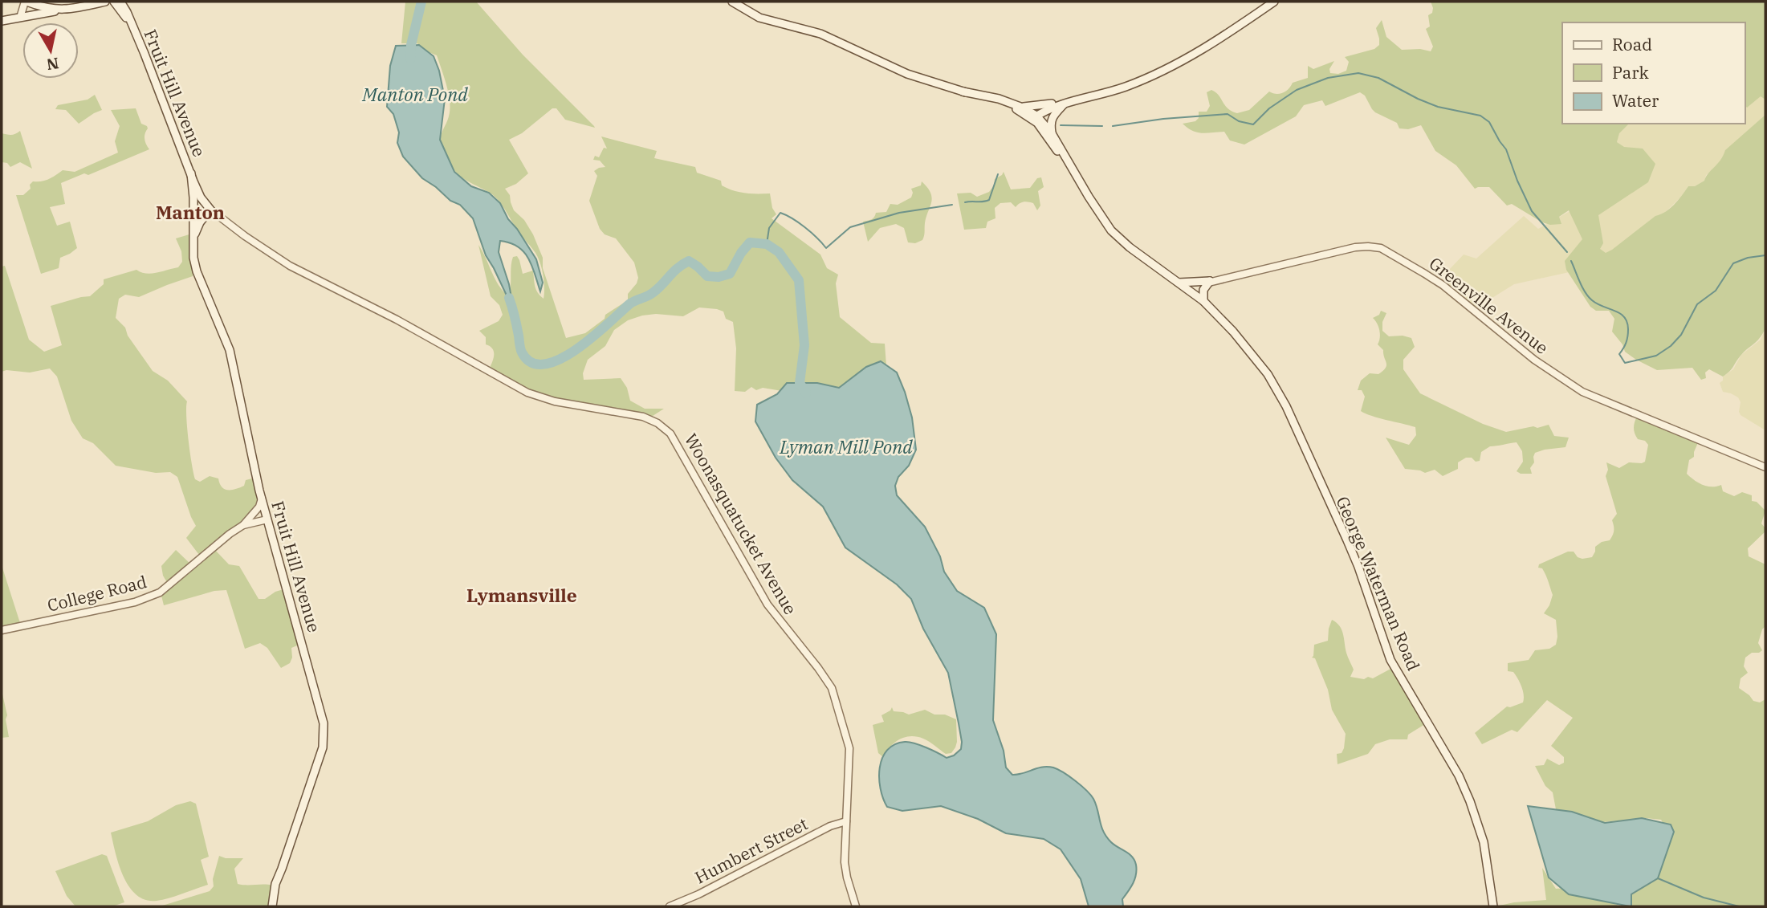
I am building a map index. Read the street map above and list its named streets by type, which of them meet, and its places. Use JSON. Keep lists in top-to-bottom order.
{
  "streets": {
    "main road": ["Fruit Hill Avenue", "Woonasquatucket Avenue", "George Waterman Road"],
    "street": ["Greenville Avenue", "College Road", "Humbert Street"]
  },
  "crossings": [
    ["Fruit Hill Avenue", "Woonasquatucket Avenue"],
    ["Fruit Hill Avenue", "College Road"],
    ["Woonasquatucket Avenue", "Humbert Street"]
  ],
  "districts": ["Manton", "Lymansville"],
  "water": ["Manton Pond", "Lyman Mill Pond"],
  "legend": ["Road", "Park", "Water"],
  "north": "bottom"
}
